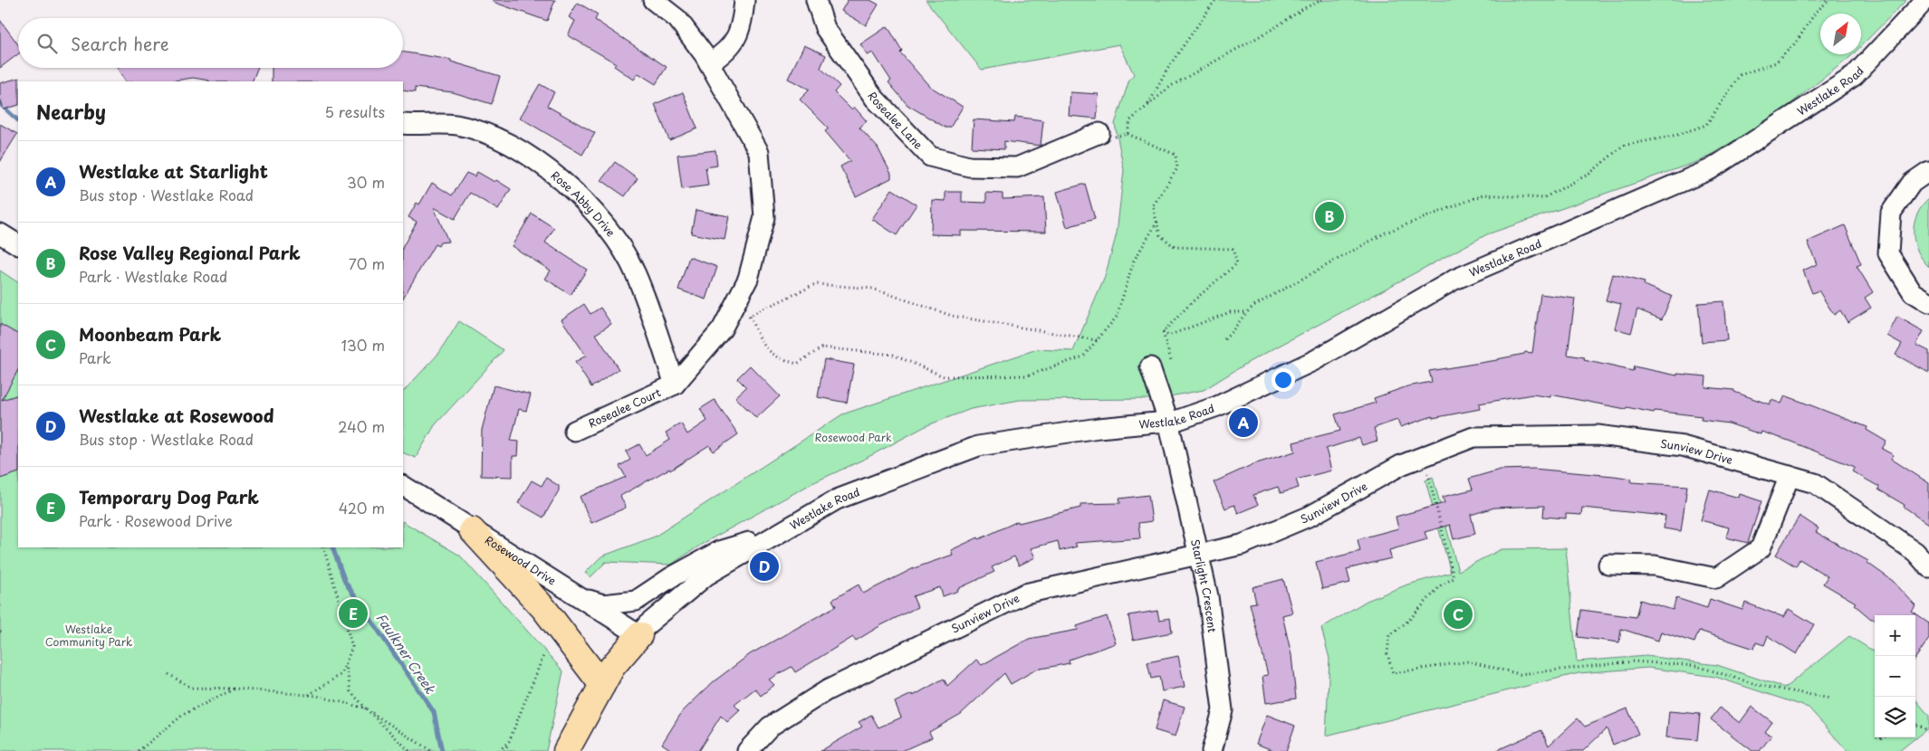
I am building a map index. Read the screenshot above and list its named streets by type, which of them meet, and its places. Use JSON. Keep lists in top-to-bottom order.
{
  "streets": {
    "main road": ["Westlake Road"],
    "street": [
      "Rosealee Lane",
      "Rose Abby Drive",
      "Rosealee Court",
      "Sunview Drive",
      "Rosewood Drive",
      "Starlight Crescent"
    ]
  },
  "crossings": [
    ["Westlake Road", "Rosewood Drive"],
    ["Westlake Road", "Starlight Crescent"],
    ["Rose Abby Drive", "Rosealee Court"],
    ["Sunview Drive", "Starlight Crescent"]
  ],
  "water": ["Faulkner Creek"],
  "parks": ["Rosewood Park", "Westlake Community Park"],
  "north": "top right",
  "page": {
    "search": "Search here",
    "heading": ["Nearby", "5 results"],
    "list": [
      {
        "mark": "A",
        "name": "Westlake at Starlight",
        "note": "Bus stop · Westlake Road",
        "value": "30 m"
      },
      {
        "mark": "B",
        "name": "Rose Valley Regional Park",
        "note": "Park · Westlake Road",
        "value": "70 m"
      },
      {
        "mark": "C",
        "name": "Moonbeam Park",
        "note": "Park",
        "value": "130 m"
      },
      {
        "mark": "D",
        "name": "Westlake at Rosewood",
        "note": "Bus stop · Westlake Road",
        "value": "240 m"
      },
      {
        "mark": "E",
        "name": "Temporary Dog Park",
        "note": "Park · Rosewood Drive",
        "value": "420 m"
      }
    ],
    "pins": [
      "B",
      "A",
      "D",
      "E",
      "C"
    ],
    "map_buttons": ["+", "−"]
  }
}
